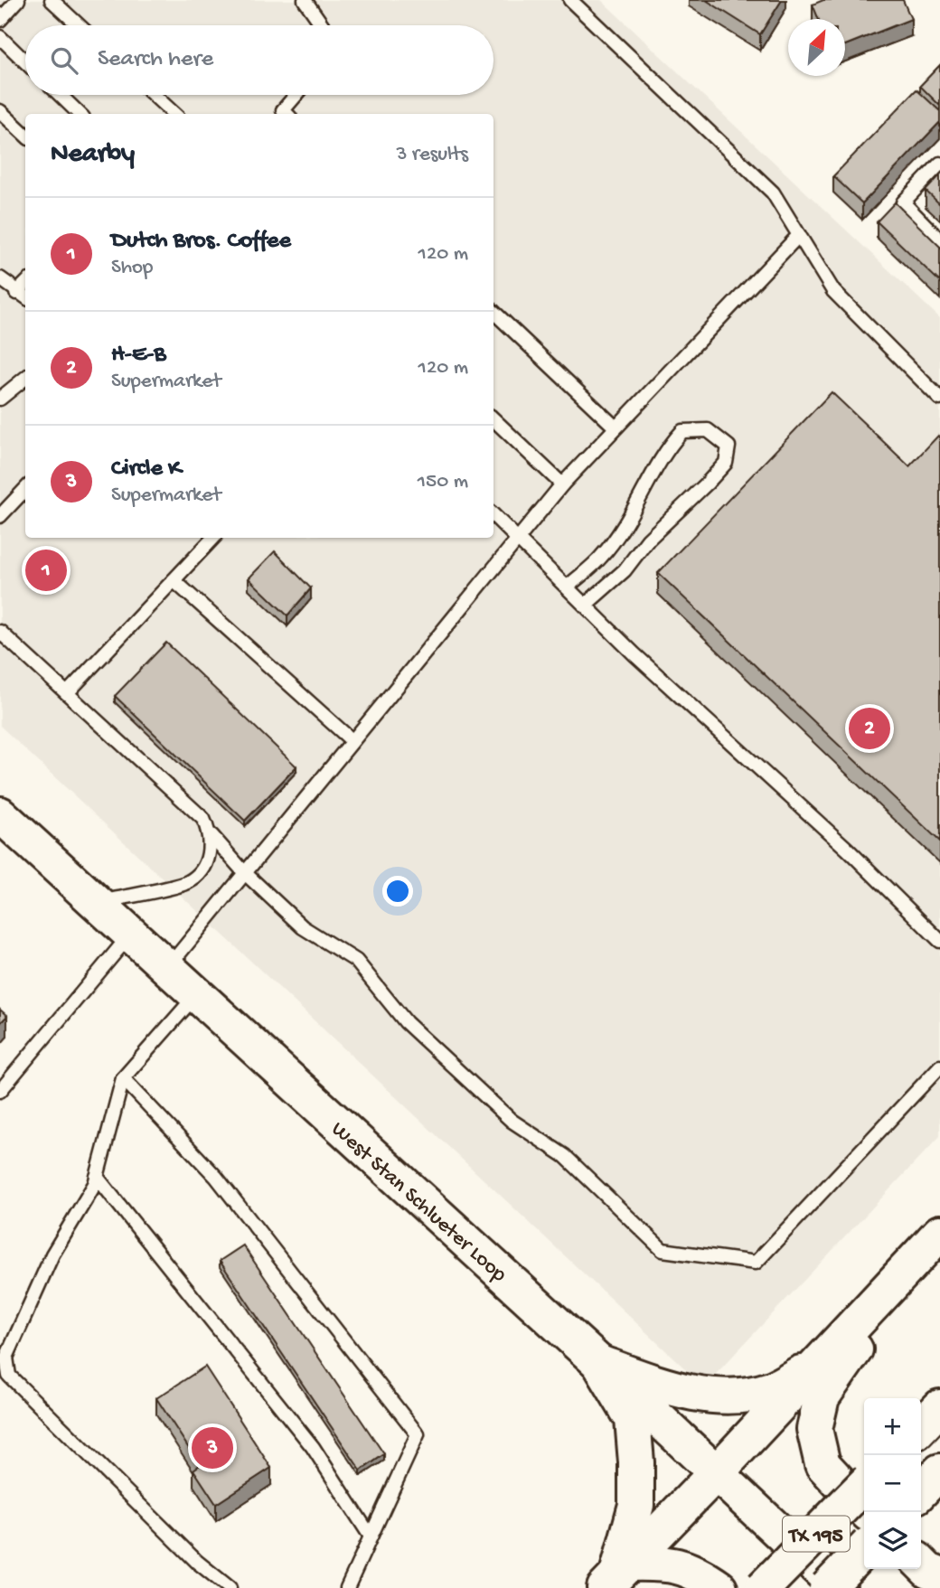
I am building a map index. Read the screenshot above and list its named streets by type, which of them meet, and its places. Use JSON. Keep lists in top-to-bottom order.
{
  "streets": {
    "main road": ["West Stan Schlueter Loop", "TX 195"]
  },
  "north": "top right",
  "page": {
    "search": "Search here",
    "heading": ["Nearby", "3 results"],
    "list": [
      {
        "mark": "1",
        "name": "Dutch Bros. Coffee",
        "note": "Shop",
        "value": "120 m"
      },
      {
        "mark": "2",
        "name": "H-E-B",
        "note": "Supermarket",
        "value": "120 m"
      },
      {
        "mark": "3",
        "name": "Circle K",
        "note": "Supermarket",
        "value": "150 m"
      }
    ],
    "pins": ["1", "2", "3"],
    "map_buttons": ["+", "−"]
  }
}
